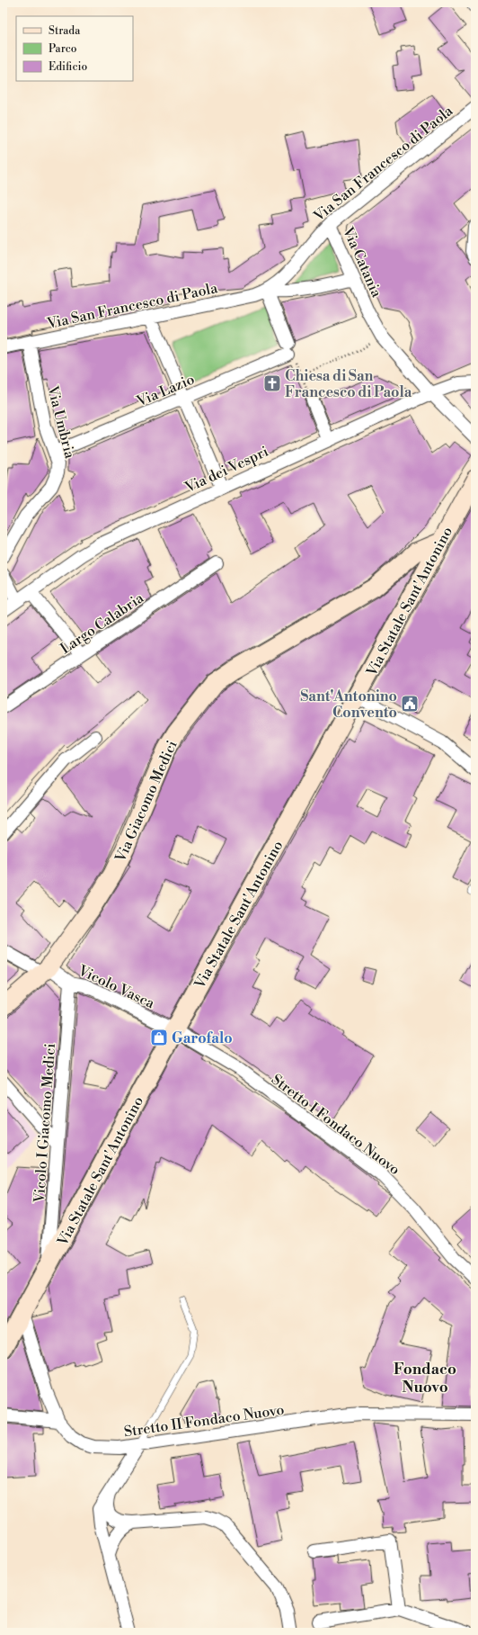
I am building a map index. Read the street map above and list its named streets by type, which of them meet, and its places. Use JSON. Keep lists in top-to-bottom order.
{
  "streets": {
    "street": [
      "Via San Francesco di Paola",
      "Via Catania",
      "Via Lazio",
      "Via Umbria",
      "Via dei Vespri",
      "Via Statale Sant'Antonino",
      "Largo Calabria",
      "Via Giacomo Medici",
      "Vicolo Vasca",
      "Vicolo I Giacomo Medici",
      "Stretto I Fondaco Nuovo",
      "Stretto II Fondaco Nuovo"
    ]
  },
  "crossings": [
    ["Via San Francesco di Paola", "Via Catania"],
    ["Via San Francesco di Paola", "Via Umbria"],
    ["Via Catania", "Via dei Vespri"],
    ["Via Lazio", "Via Umbria"],
    ["Via Statale Sant'Antonino", "Via Giacomo Medici"],
    ["Via Statale Sant'Antonino", "Vicolo Vasca"],
    ["Via Statale Sant'Antonino", "Vicolo I Giacomo Medici"],
    ["Via Statale Sant'Antonino", "Stretto I Fondaco Nuovo"],
    ["Via Statale Sant'Antonino", "Stretto II Fondaco Nuovo"],
    ["Via Giacomo Medici", "Vicolo Vasca"],
    ["Vicolo Vasca", "Vicolo I Giacomo Medici"],
    ["Vicolo Vasca", "Stretto I Fondaco Nuovo"]
  ],
  "districts": ["Fondaco Nuovo"],
  "places": {
    "church": ["Chiesa di San Francesco di Paola"],
    "public building": ["Sant'Antonino Convento"],
    "shop": ["Garofalo"]
  },
  "legend": ["Strada", "Parco", "Edificio"]
}
